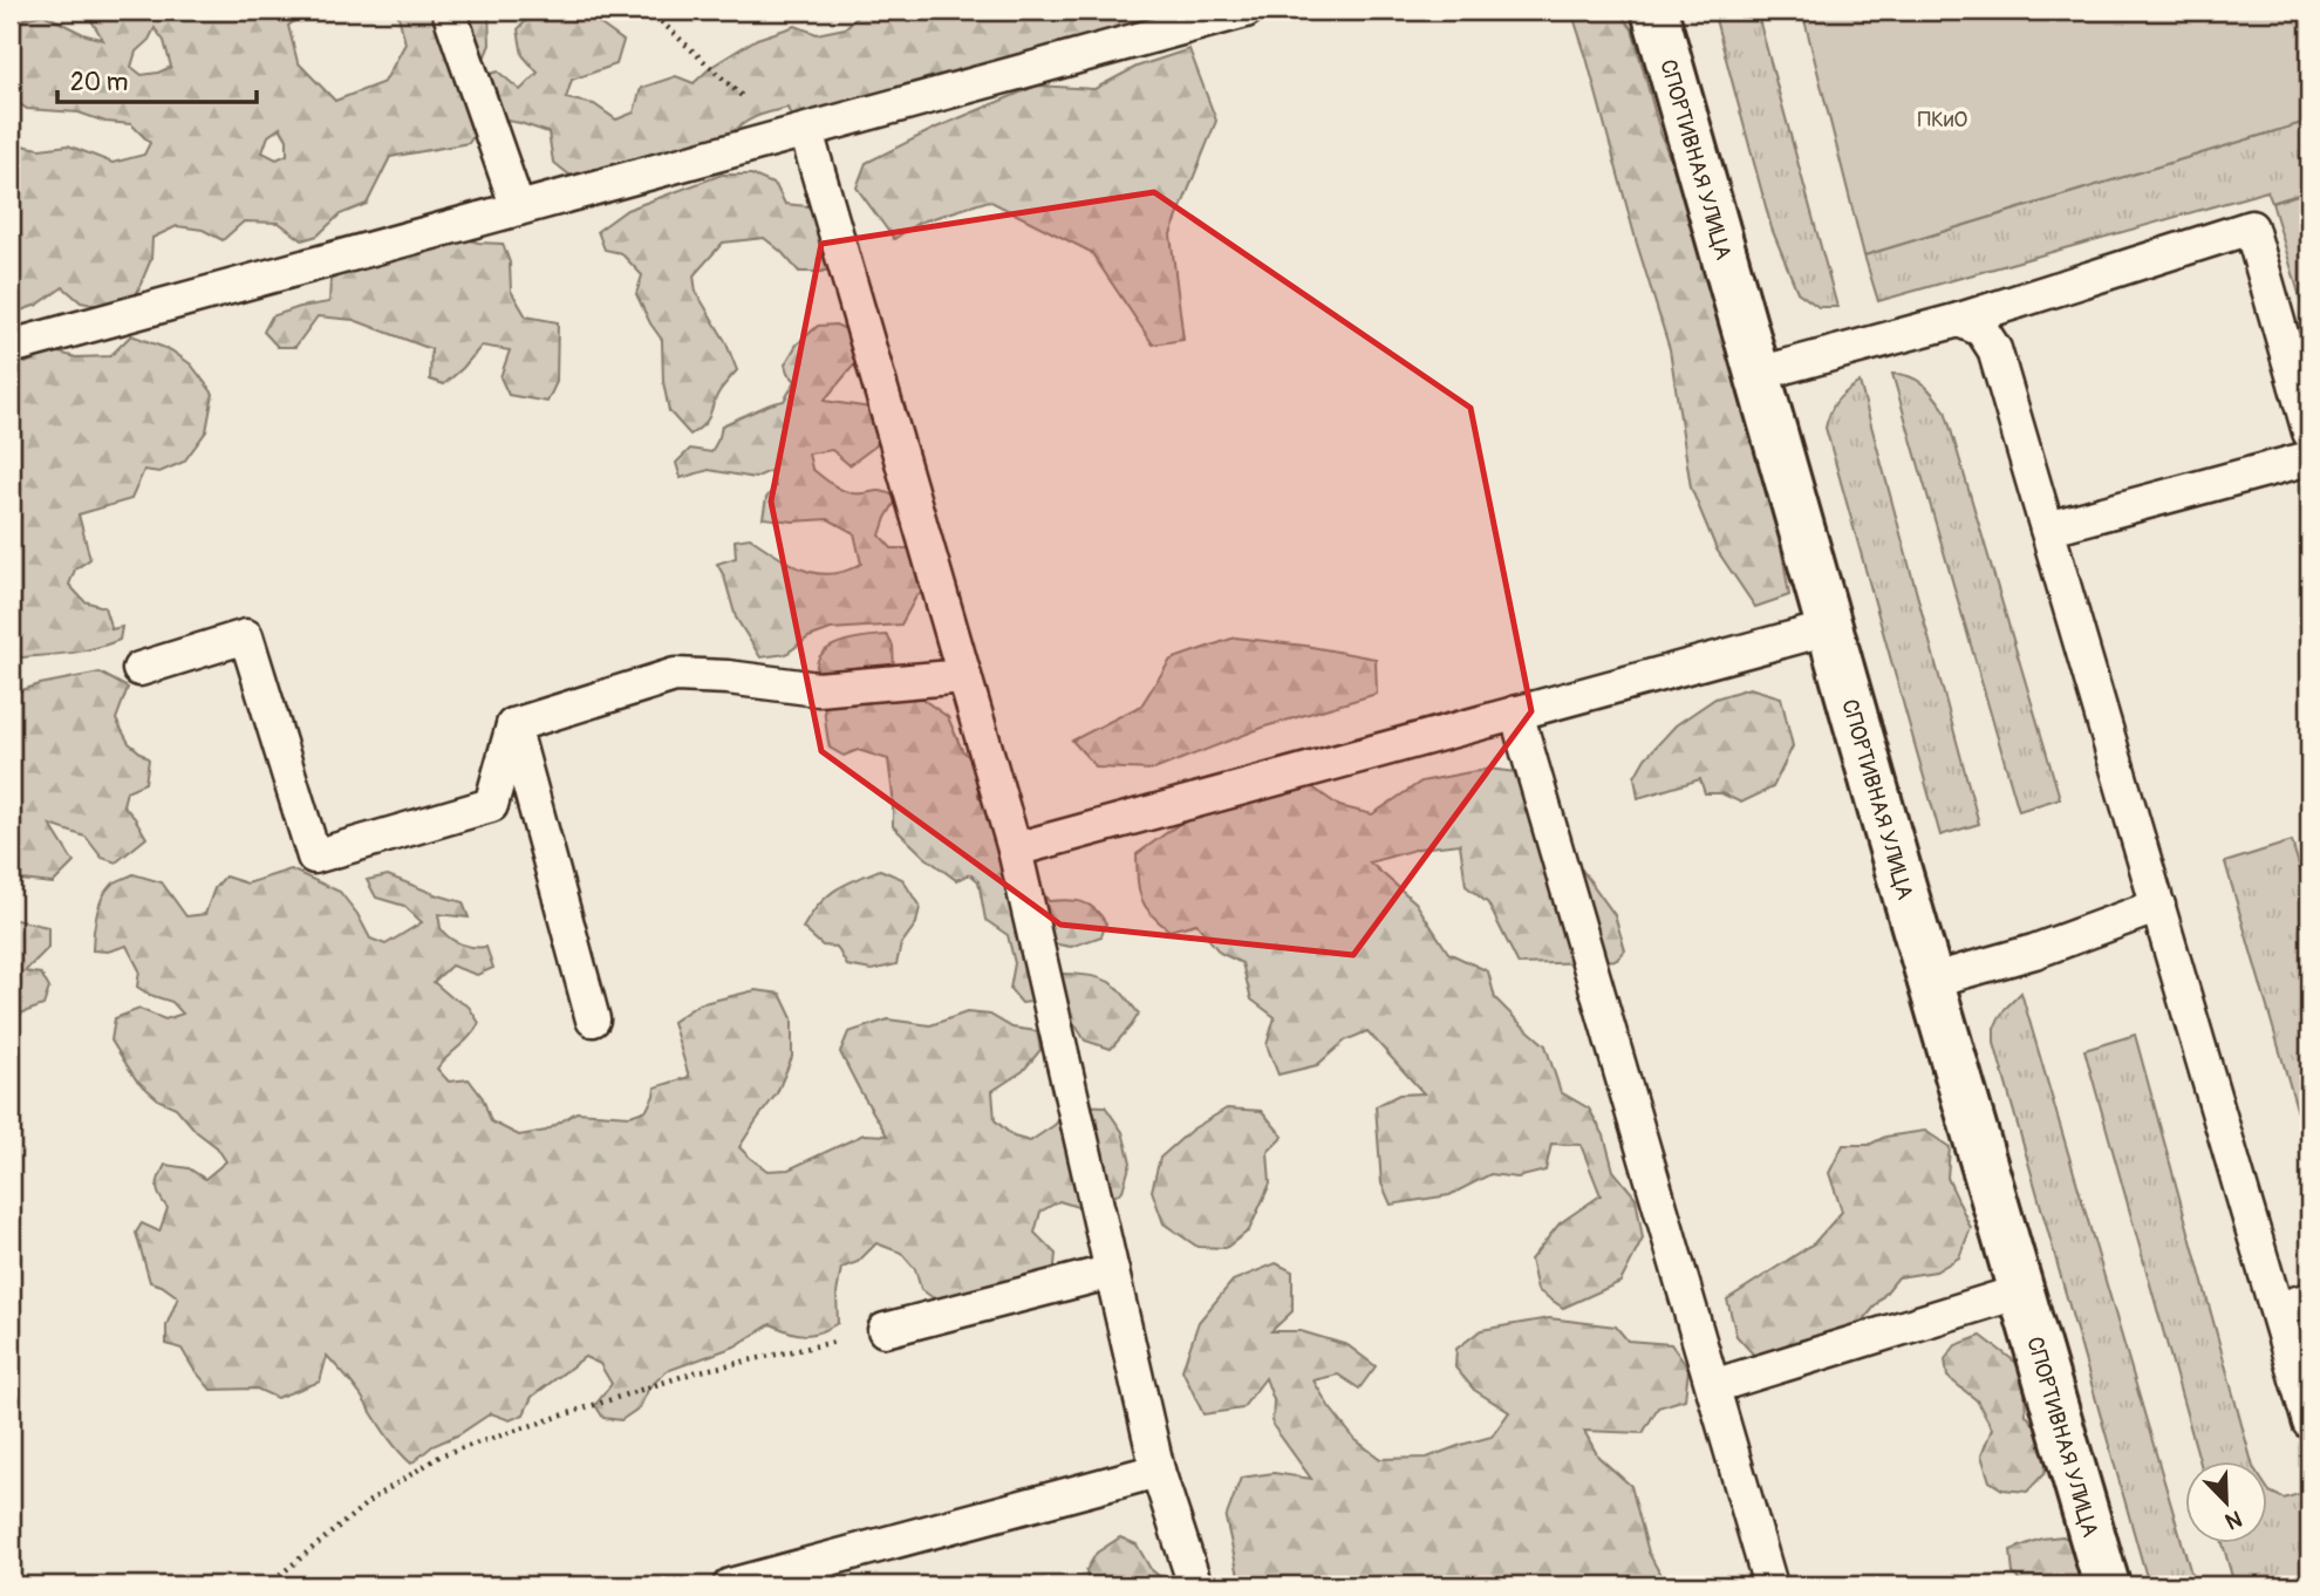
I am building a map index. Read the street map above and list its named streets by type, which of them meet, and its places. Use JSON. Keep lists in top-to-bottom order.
{
  "streets": {
    "street": ["СПОРТИВНАЯ УЛИЦА"]
  },
  "parks": ["ПКиО"],
  "scale_bar": "20 m",
  "north": "bottom right"
}
